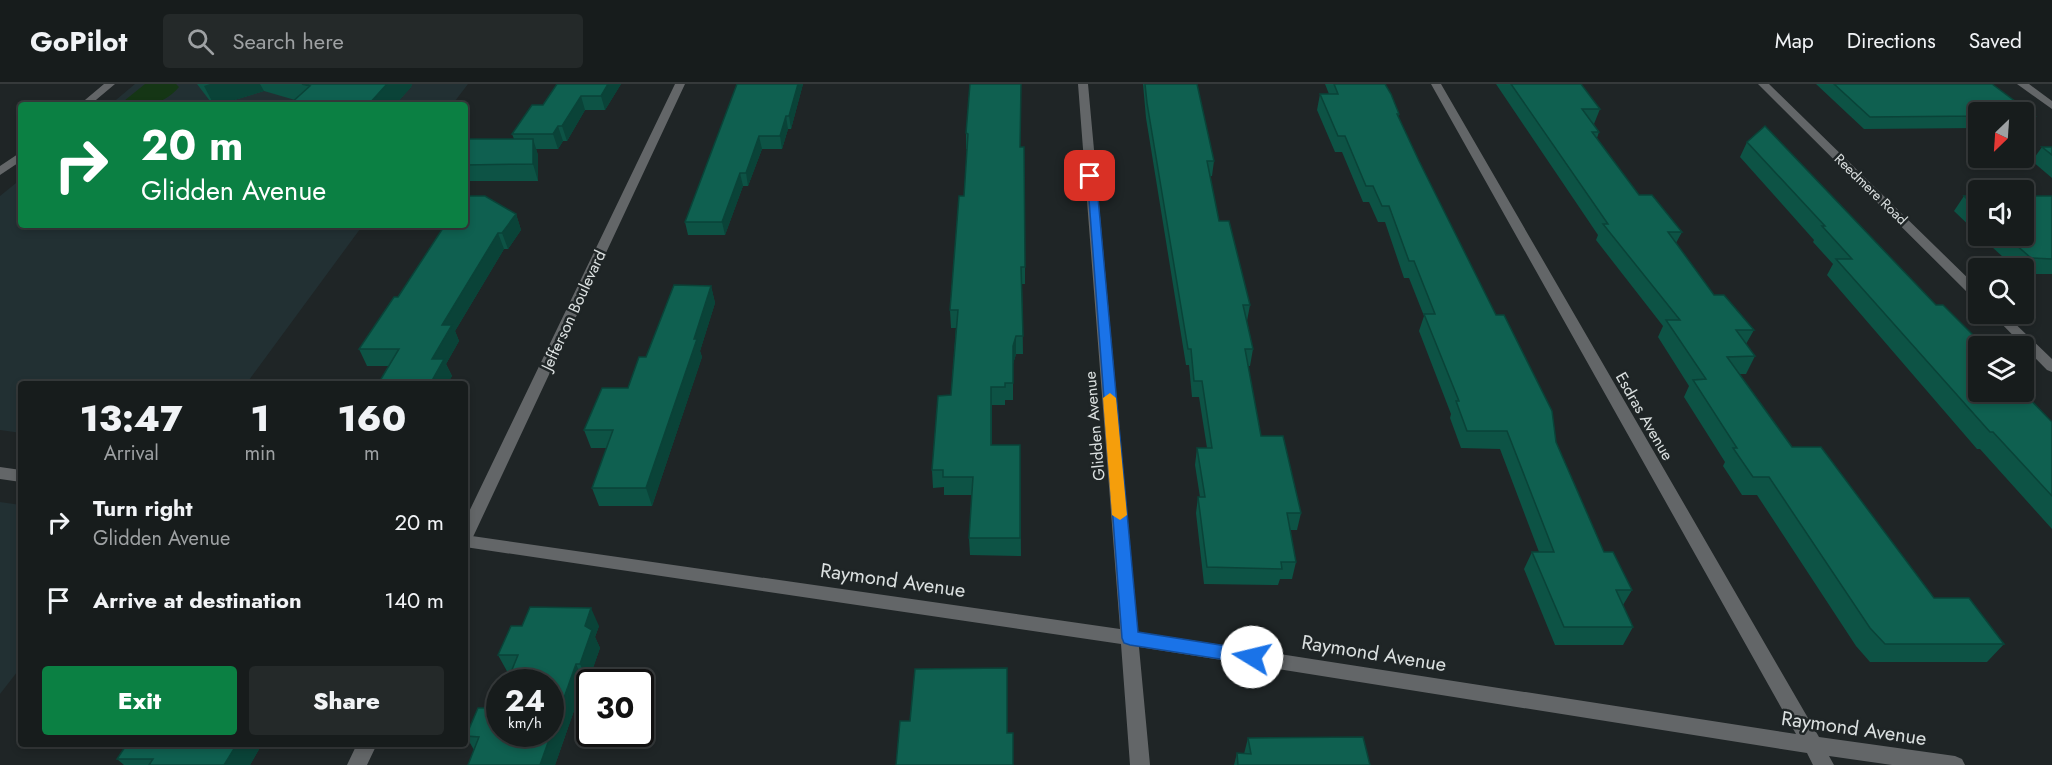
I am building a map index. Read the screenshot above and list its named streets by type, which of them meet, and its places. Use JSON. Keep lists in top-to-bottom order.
{
  "streets": {
    "street": [
      "Reedmere Road",
      "Jefferson Boulevard",
      "Esdras Avenue",
      "Glidden Avenue",
      "Raymond Avenue"
    ]
  },
  "crossings": [
    ["Esdras Avenue", "Raymond Avenue"],
    ["Glidden Avenue", "Raymond Avenue"]
  ],
  "north": "bottom left",
  "page": {
    "header": "GoPilot",
    "search": "Search here",
    "nav": ["Map", "Directions", "Saved"],
    "turn": ["20 m", "Glidden Avenue"],
    "eta": [
      "13:47",
      "Arrival",
      "1",
      "min",
      "160",
      "m"
    ],
    "list": [
      {
        "name": "Turn right",
        "note": "Glidden Avenue",
        "value": "20 m"
      },
      {
        "name": "Arrive at destination",
        "value": "140 m"
      }
    ],
    "buttons": ["Exit", "Share"],
    "speed": "24 km/h",
    "limit": "30"
  }
}
